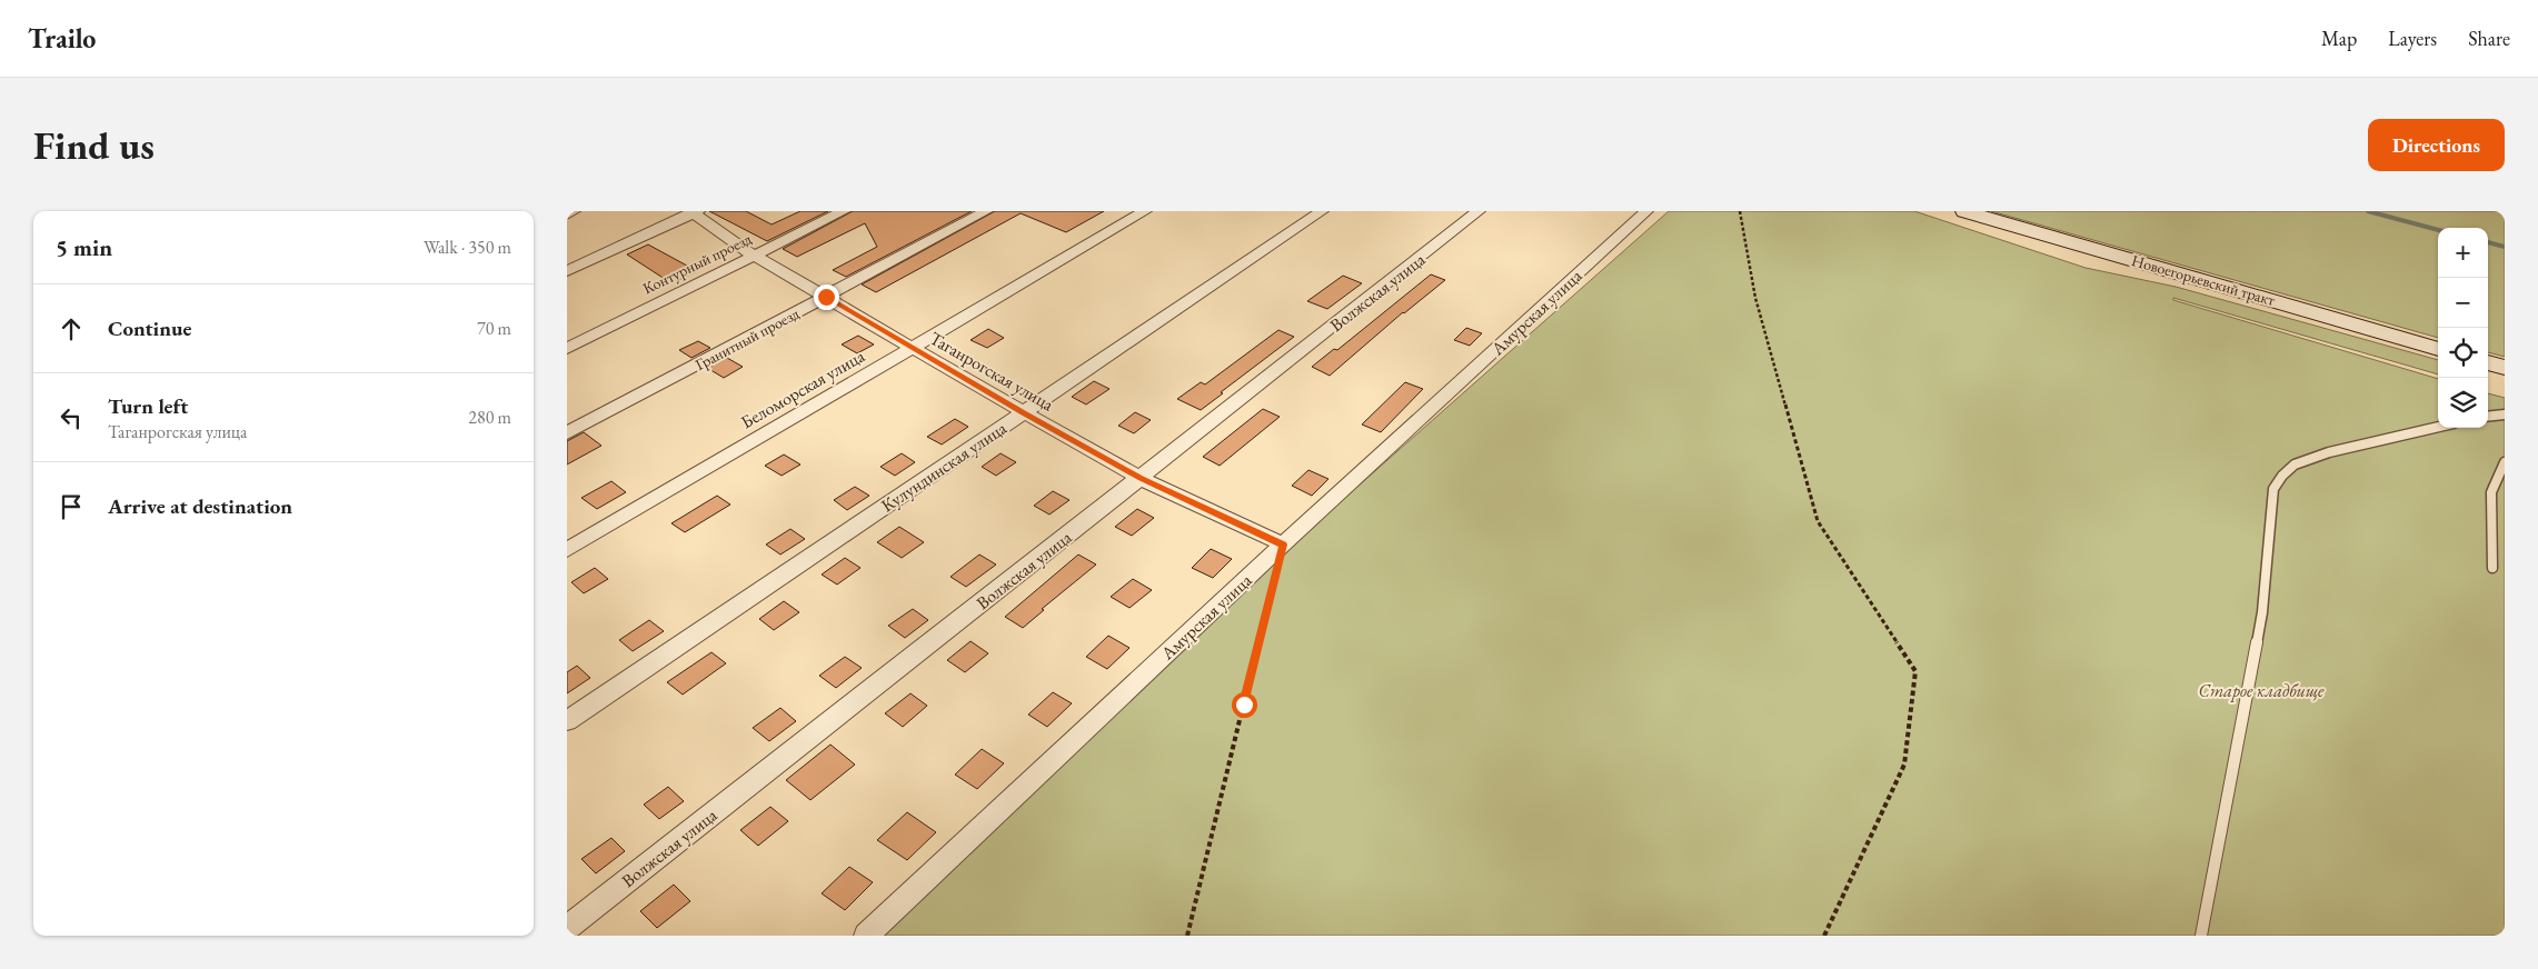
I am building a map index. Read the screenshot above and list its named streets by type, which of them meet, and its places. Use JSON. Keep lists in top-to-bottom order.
{
  "streets": {
    "main road": ["Новоегорьевский тракт"],
    "street": [
      "Контурный проезд",
      "Волжская улица",
      "Амурская улица",
      "Гранитный проезд",
      "Таганрогская улица",
      "Беломорская улица",
      "Кулундинская улица"
    ]
  },
  "crossings": [
    ["Контурный проезд", "Таганрогская улица"],
    ["Волжская улица", "Таганрогская улица"],
    ["Амурская улица", "Таганрогская улица"],
    ["Гранитный проезд", "Таганрогская улица"],
    ["Таганрогская улица", "Беломорская улица"],
    ["Таганрогская улица", "Кулундинская улица"]
  ],
  "parks": ["Старое кладбище"],
  "page": {
    "header": "Trailo",
    "nav": ["Map", "Layers", "Share"],
    "buttons": "Directions",
    "title": "Find us",
    "heading": ["5 min", "Walk · 350 m"],
    "map_buttons": ["+", "−"],
    "list": [
      ["Continue", "70 m"],
      ["Turn left", "Таганрогская улица", "280 m"],
      "Arrive at destination"
    ]
  }
}
